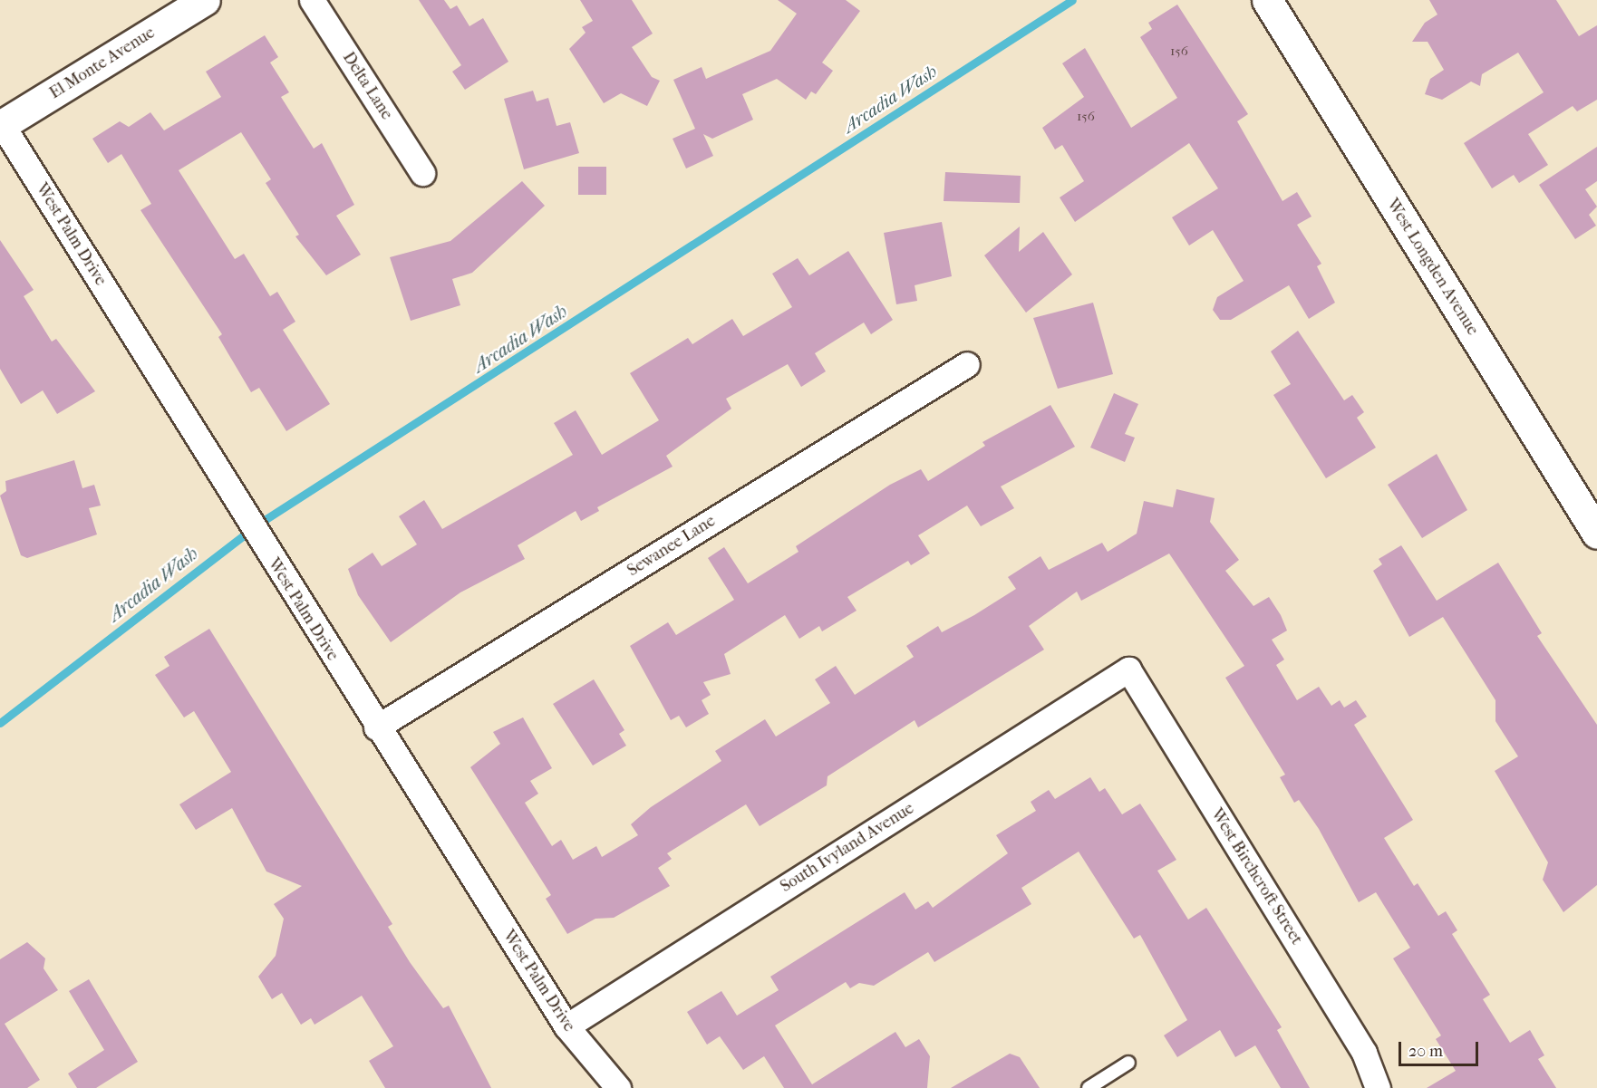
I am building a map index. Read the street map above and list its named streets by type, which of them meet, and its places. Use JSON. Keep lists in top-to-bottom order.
{
  "streets": {
    "street": [
      "El Monte Avenue",
      "Delta Lane",
      "West Palm Drive",
      "West Longden Avenue",
      "Sewanee Lane",
      "South Ivyland Avenue",
      "West Birchcroft Street"
    ]
  },
  "crossings": [
    ["El Monte Avenue", "West Palm Drive"],
    ["West Palm Drive", "Sewanee Lane"],
    ["West Palm Drive", "South Ivyland Avenue"],
    ["South Ivyland Avenue", "West Birchcroft Street"]
  ],
  "water": ["Arcadia Wash"],
  "house_numbers": ["156", "156"],
  "scale_bar": "20 m"
}
